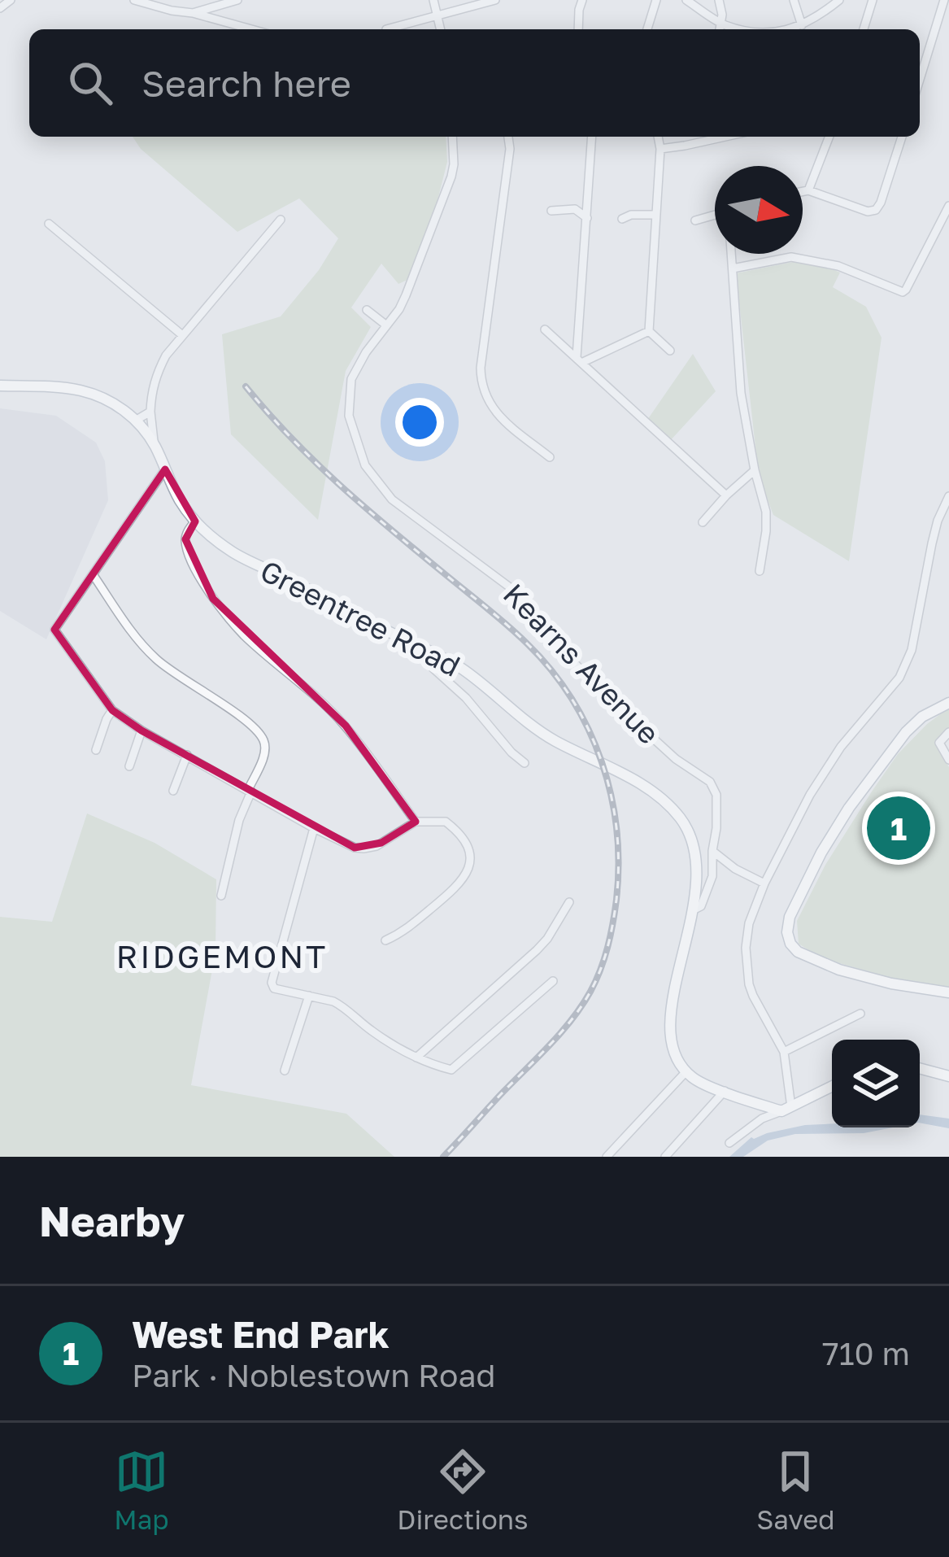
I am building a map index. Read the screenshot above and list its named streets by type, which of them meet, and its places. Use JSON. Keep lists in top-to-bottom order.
{
  "streets": {
    "main road": ["Greentree Road"],
    "street": ["Kearns Avenue"]
  },
  "crossings": [
    ["Greentree Road", "Kearns Avenue"]
  ],
  "districts": ["RIDGEMONT"],
  "north": "right",
  "page": {
    "search": "Search here",
    "pins": "1",
    "heading": "Nearby",
    "list": [
      {
        "mark": "1",
        "name": "West End Park",
        "note": "Park · Noblestown Road",
        "value": "710 m"
      }
    ],
    "nav": ["Map", "Directions", "Saved"]
  }
}
